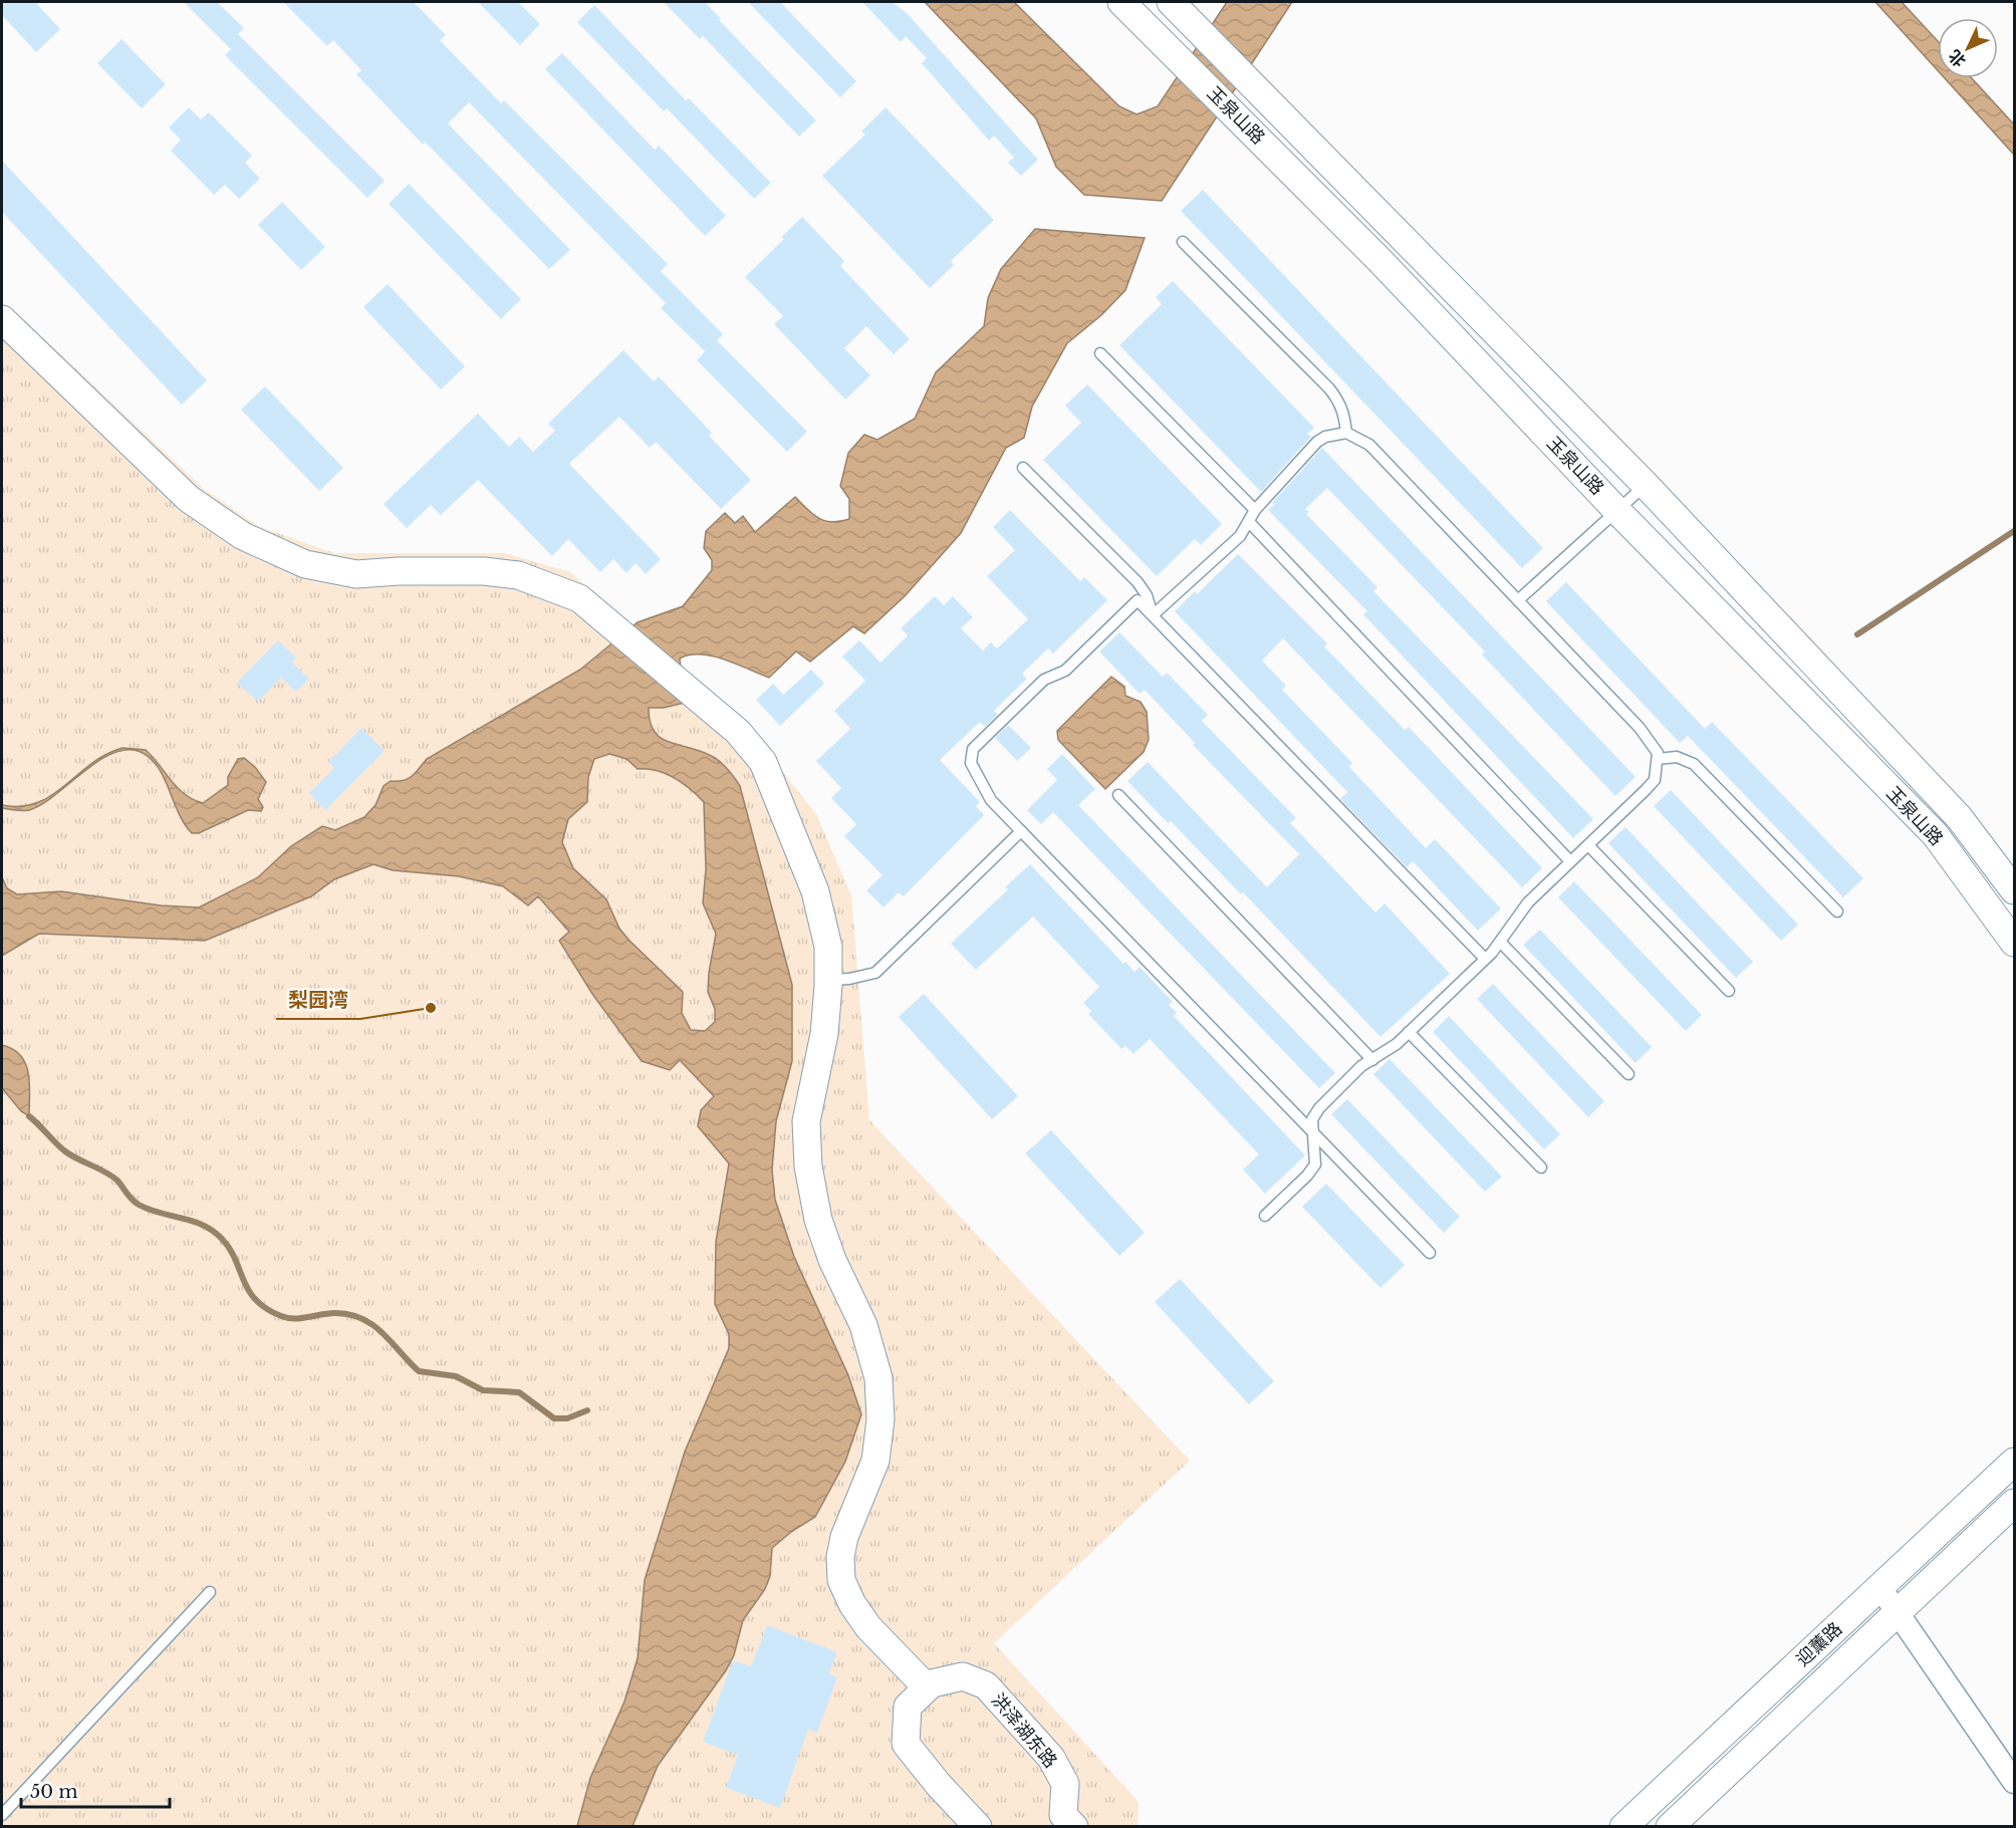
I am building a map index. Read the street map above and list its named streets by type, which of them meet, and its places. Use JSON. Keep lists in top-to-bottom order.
{
  "streets": {
    "street": ["玉泉山路", "迎薰路", "洪泽湖东路"]
  },
  "places": ["梨园湾"],
  "scale_bar": "50 m",
  "north": "bottom left"
}
